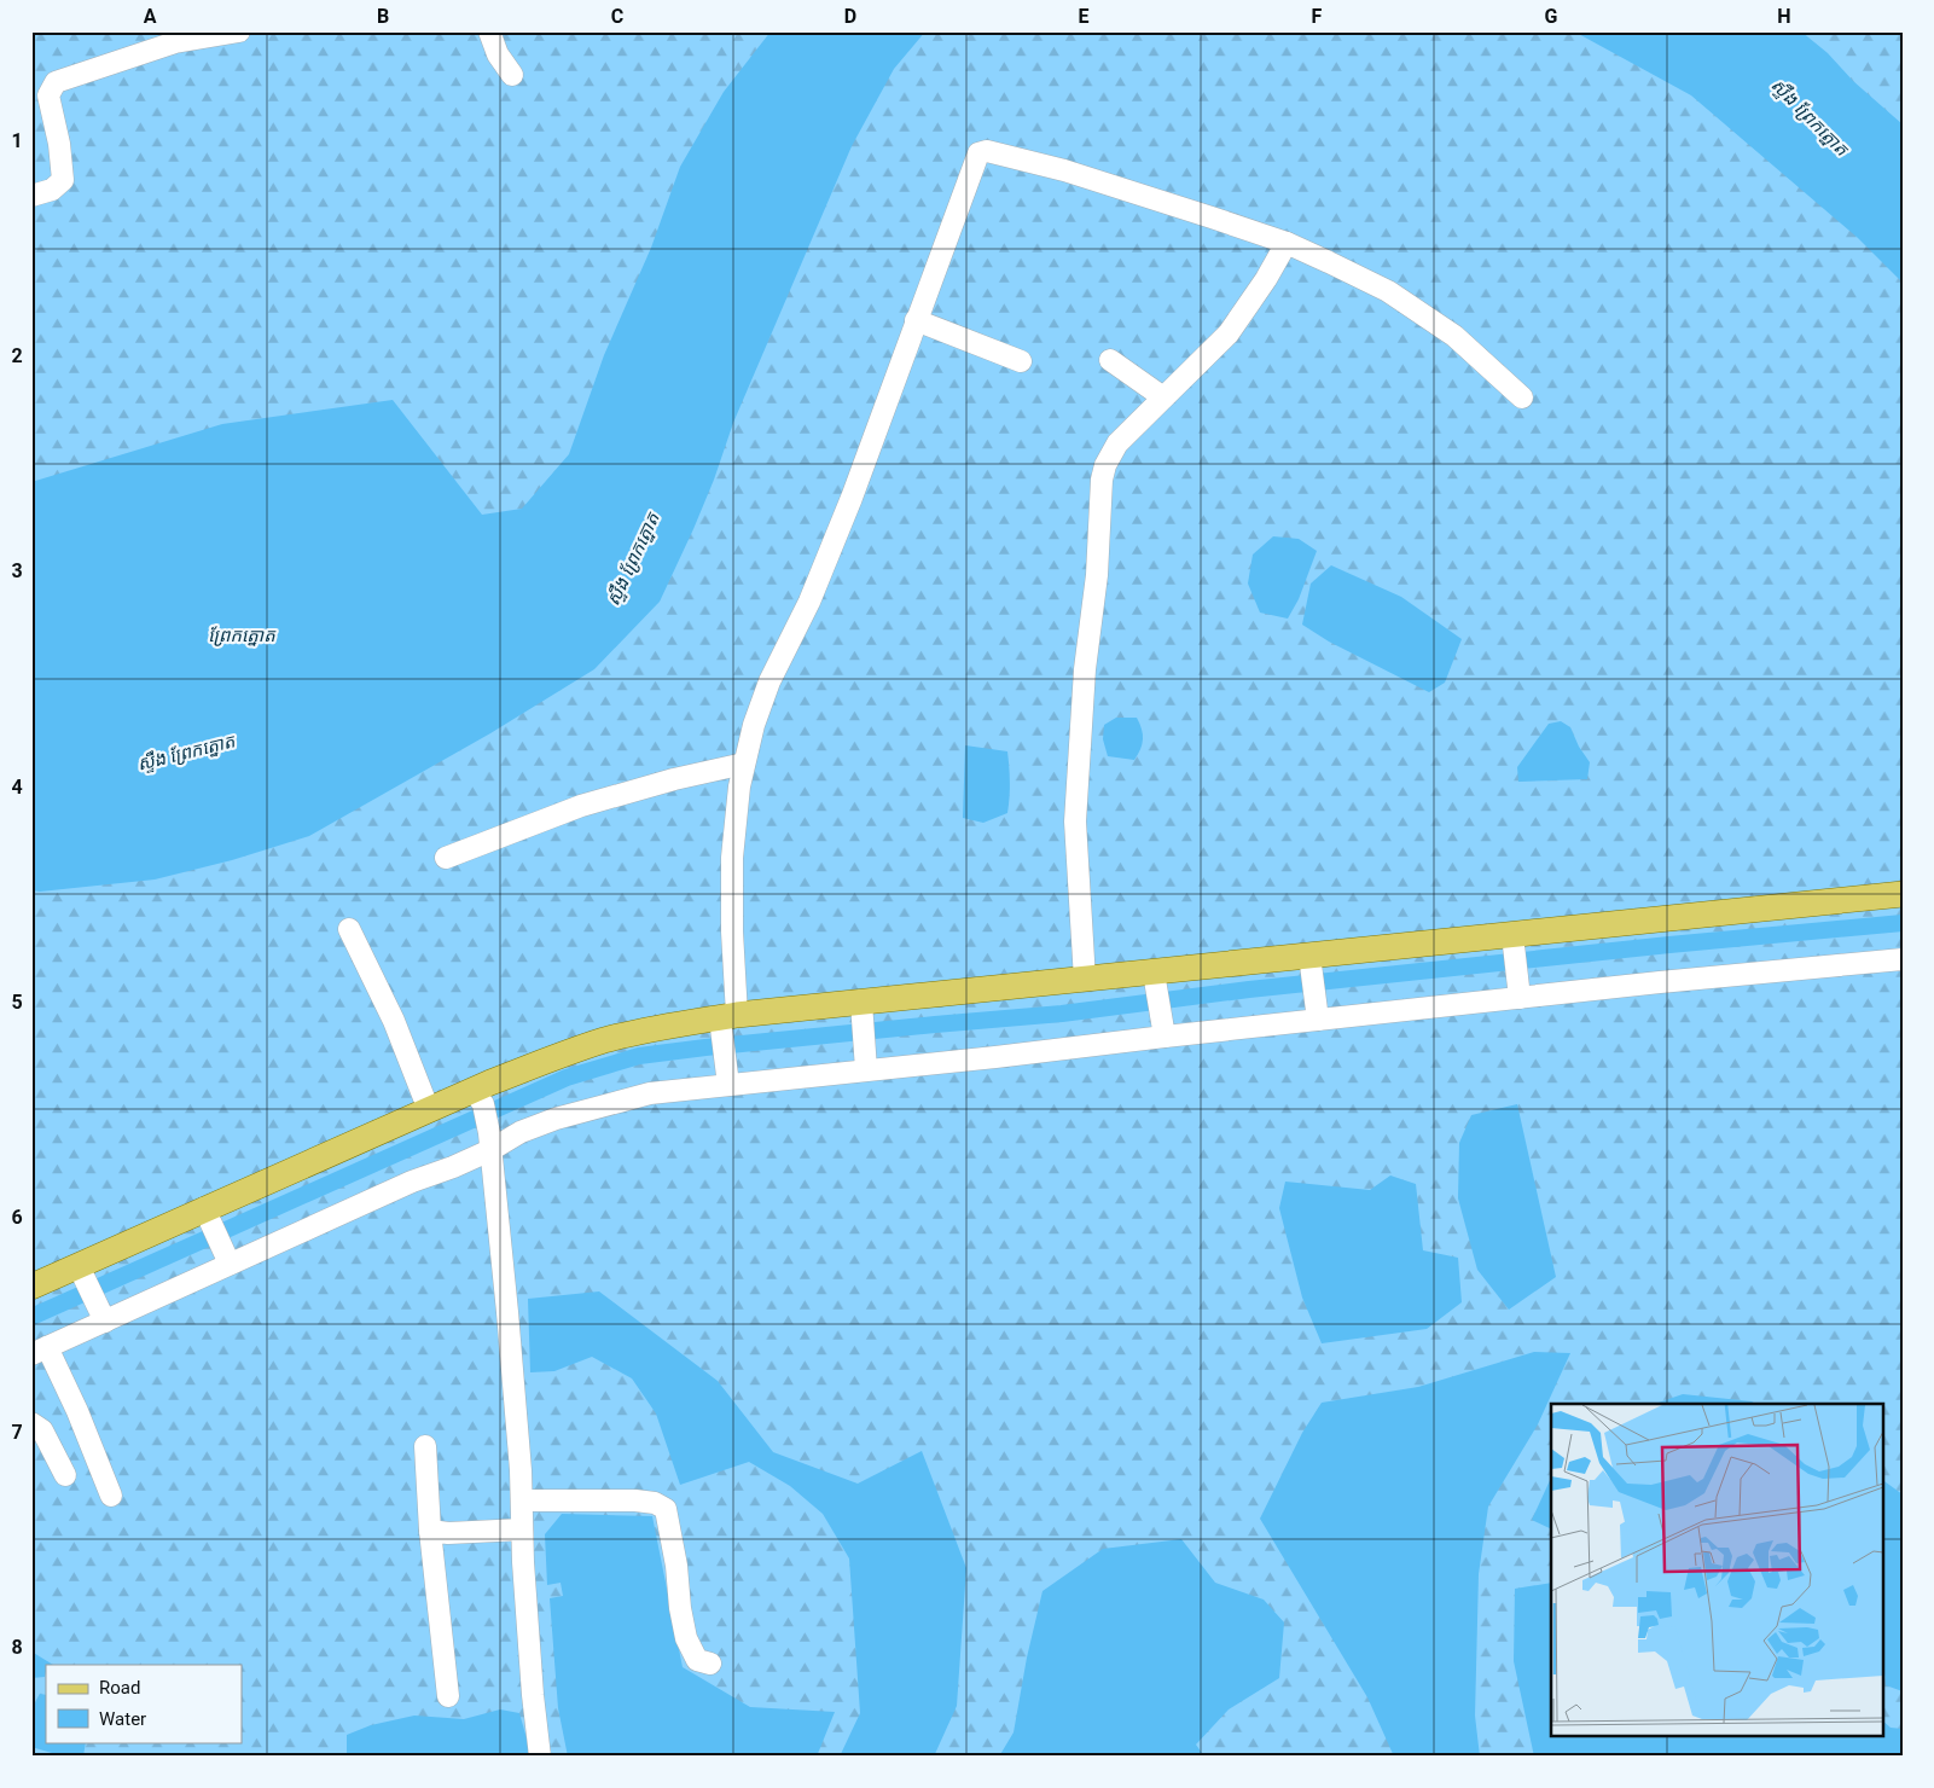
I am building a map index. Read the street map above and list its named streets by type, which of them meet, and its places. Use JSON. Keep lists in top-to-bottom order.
{
  "water": ["ស្ទឹង ព្រែកត្នោត", "ព្រែកត្នោត"],
  "legend": ["Road", "Water"],
  "grid": {
    "columns": [
      "A",
      "B",
      "C",
      "D",
      "E",
      "F",
      "G",
      "H"
    ],
    "rows": [
      "1",
      "2",
      "3",
      "4",
      "5",
      "6",
      "7",
      "8"
    ]
  }
}
